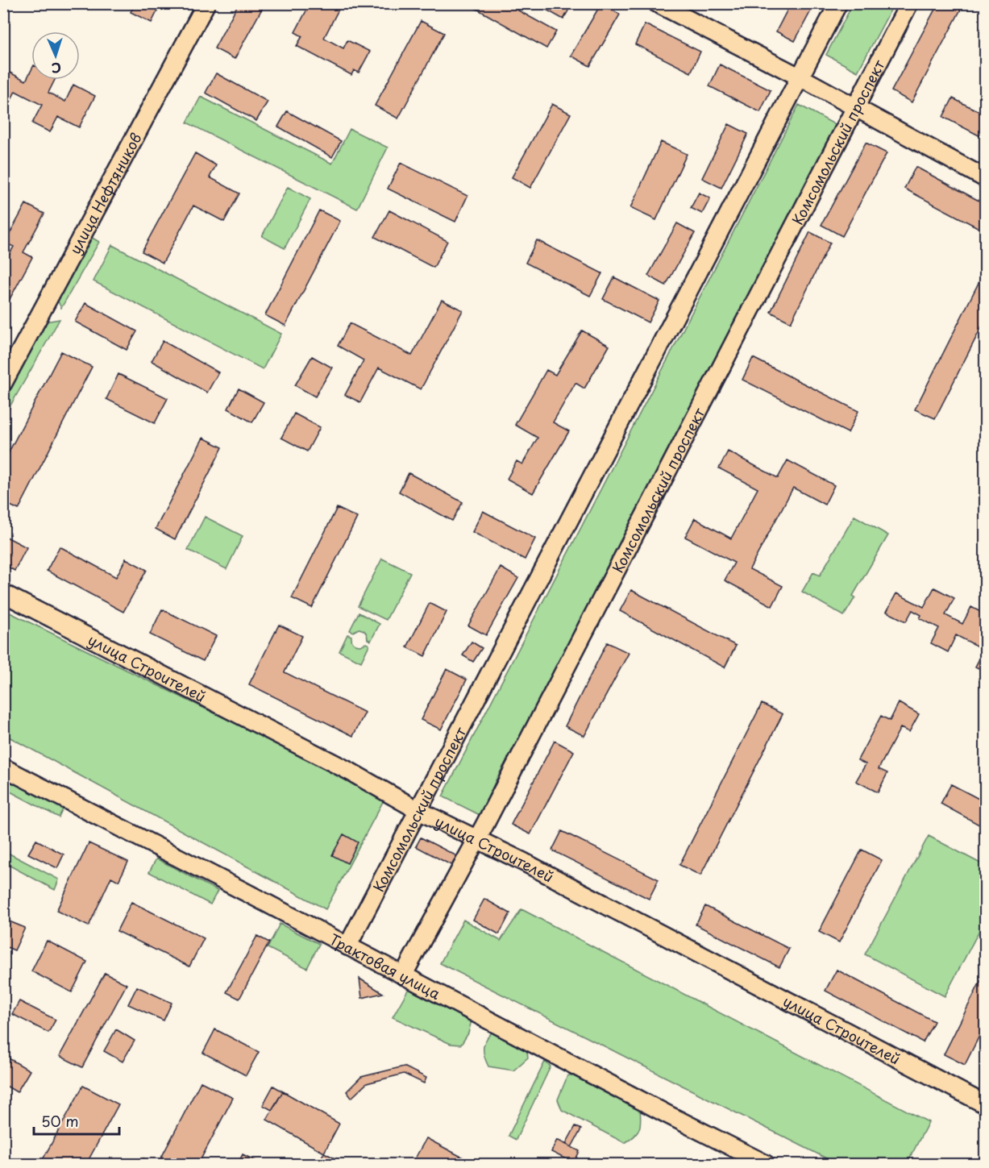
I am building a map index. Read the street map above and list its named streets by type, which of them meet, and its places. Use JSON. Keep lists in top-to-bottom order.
{
  "streets": {
    "main road": [
      "Комсомольский проспект",
      "улица Нефтяников",
      "улица Строителей",
      "Трактовая улица"
    ]
  },
  "crossings": [
    ["Комсомольский проспект", "улица Строителей"],
    ["Комсомольский проспект", "Трактовая улица"]
  ],
  "scale_bar": "50 m",
  "north": "bottom"
}
